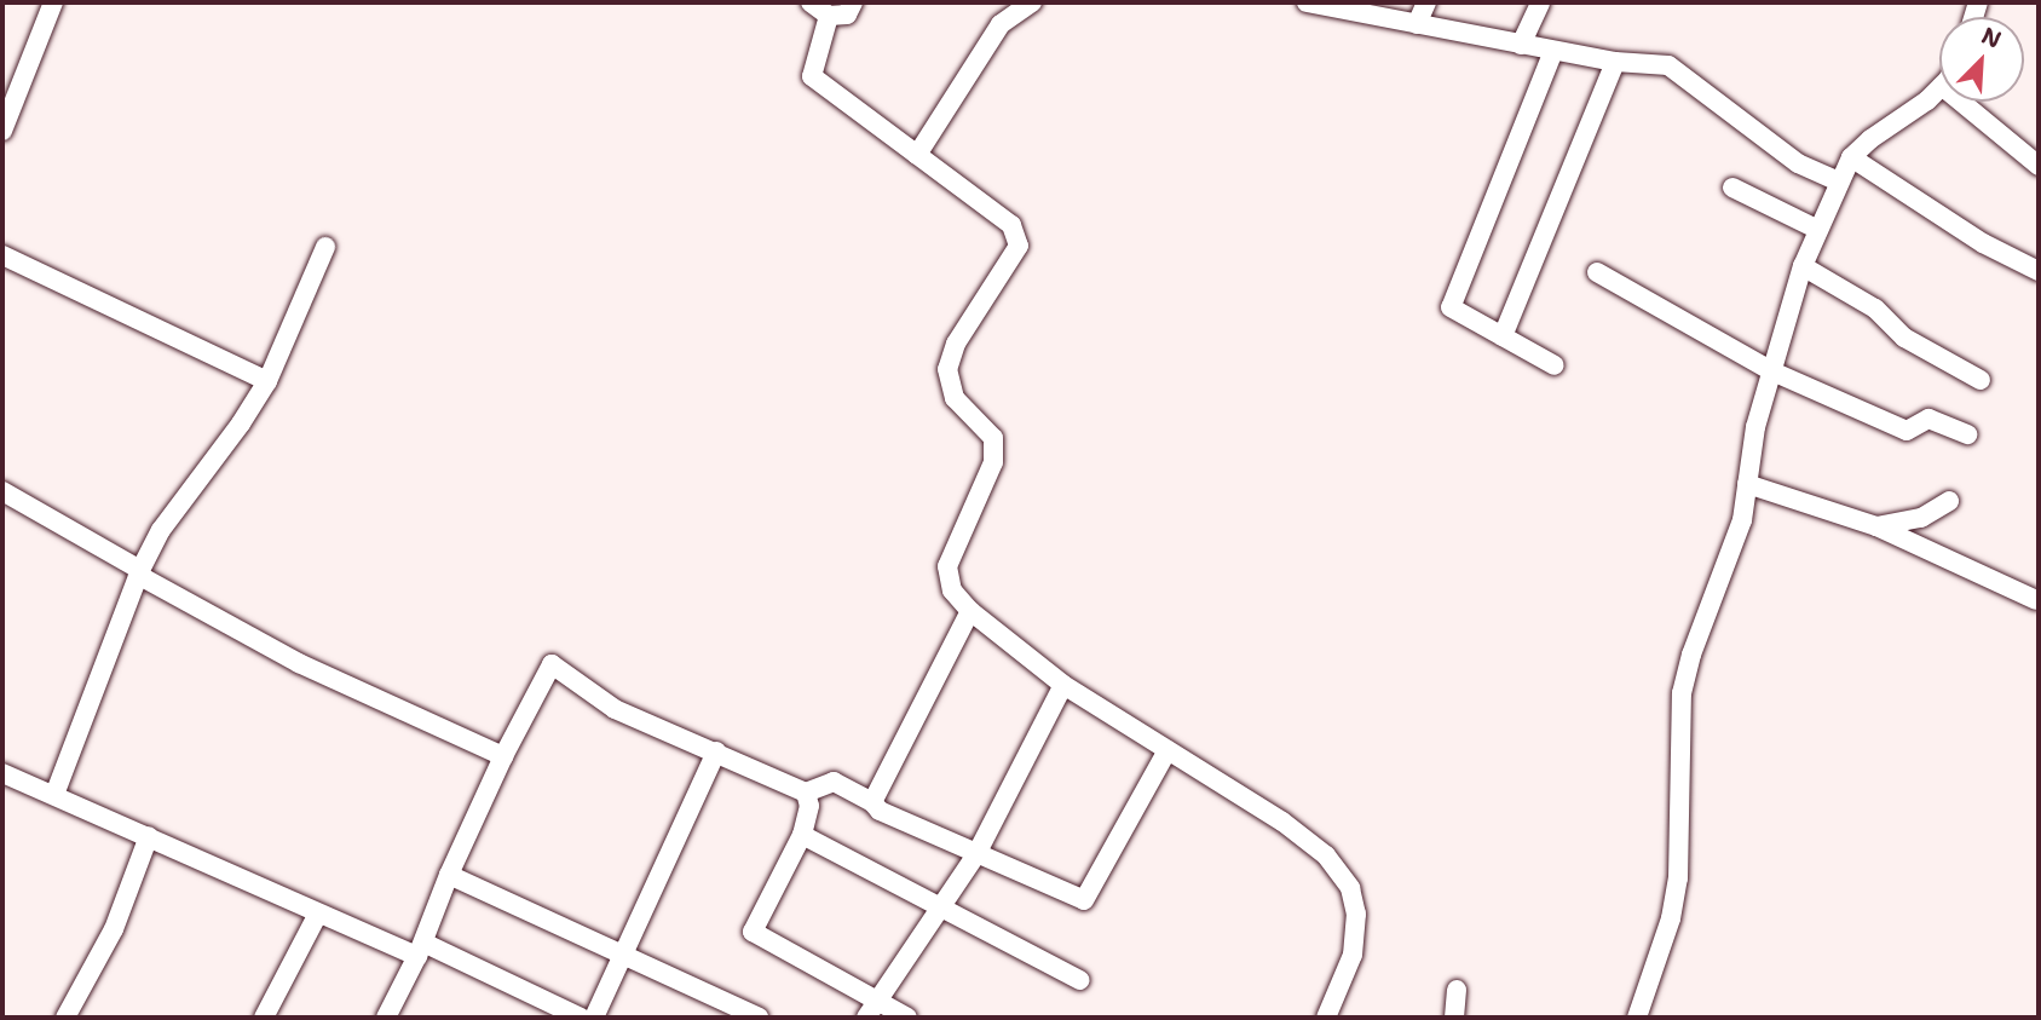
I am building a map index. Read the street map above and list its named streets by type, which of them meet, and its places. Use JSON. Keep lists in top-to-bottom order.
{
  "north": "top right"
}
